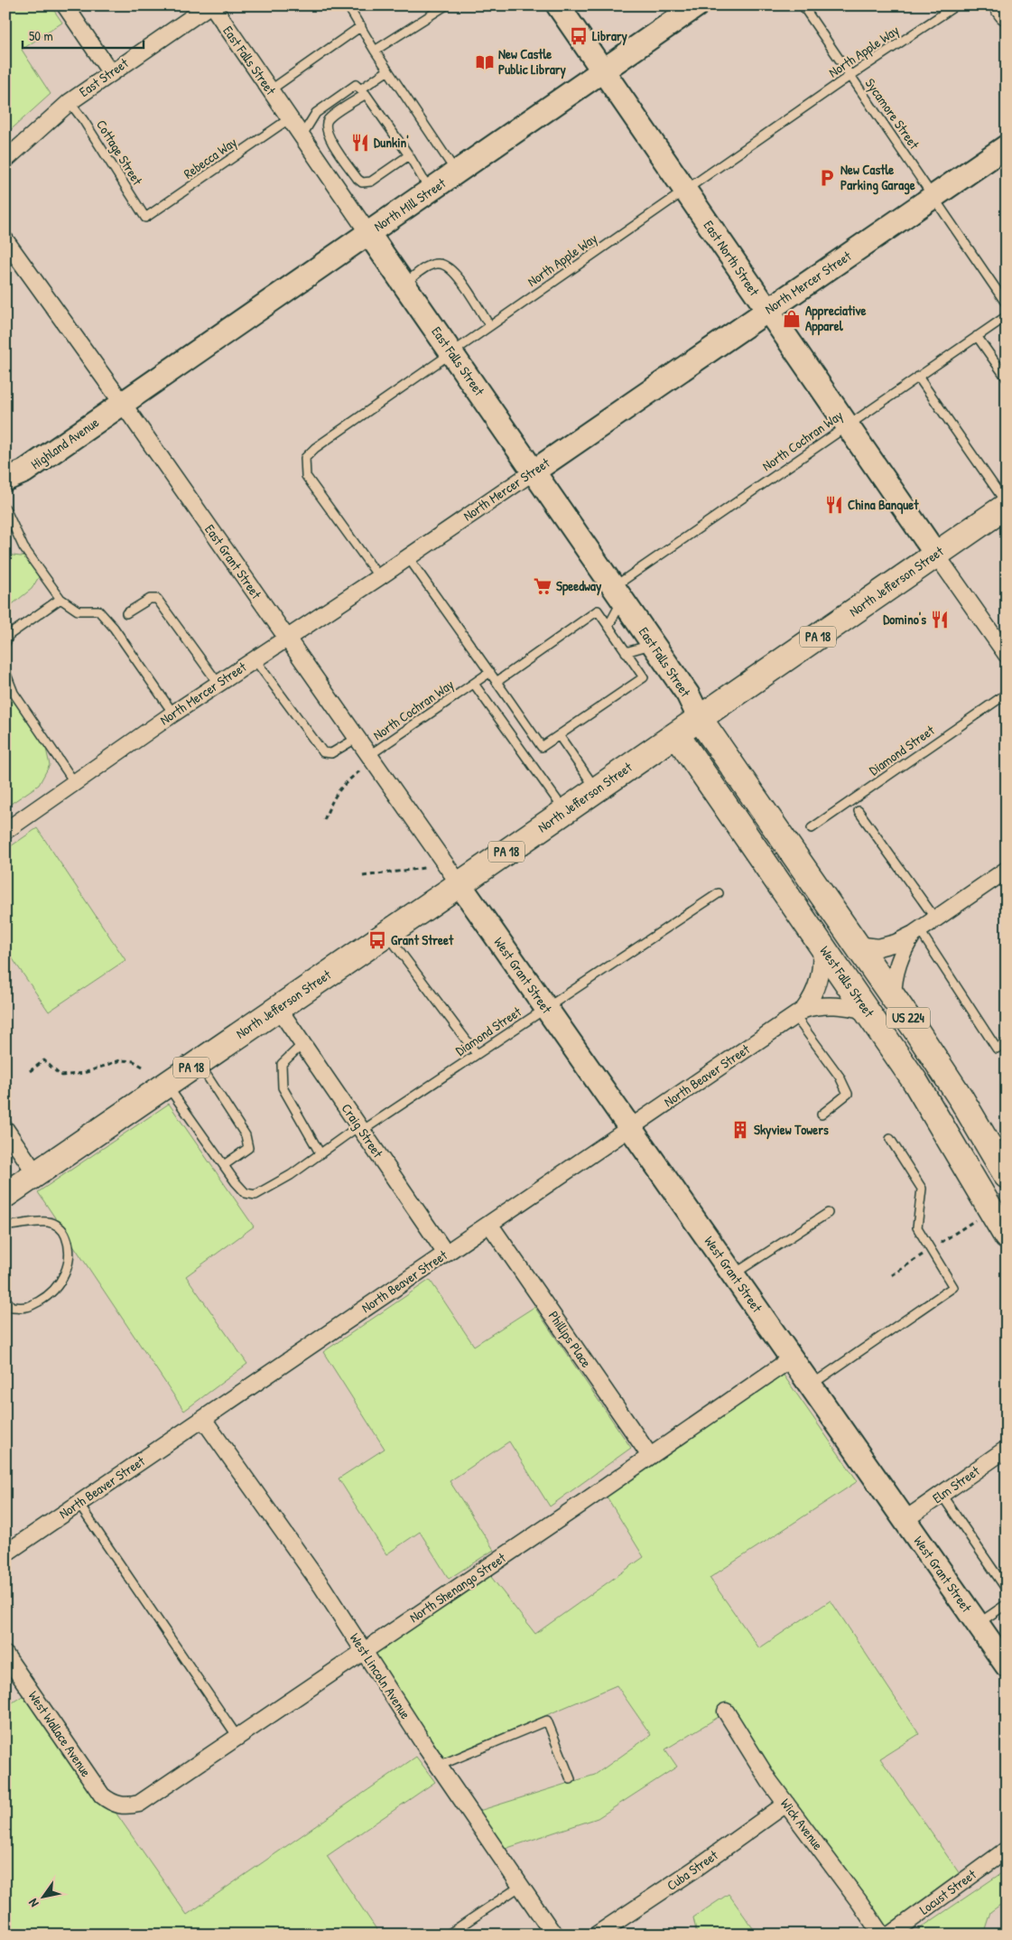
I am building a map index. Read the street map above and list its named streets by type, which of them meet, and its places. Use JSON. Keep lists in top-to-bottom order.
{
  "streets": {
    "main road": [
      "North Jefferson Street",
      "PA 18",
      "West Falls Street",
      "US 224"
    ],
    "street": [
      "East Falls Street",
      "East Street",
      "North Mill Street",
      "East North Street",
      "North Mercer Street",
      "Highland Avenue",
      "East Grant Street",
      "West Grant Street",
      "North Beaver Street",
      "Craig Street",
      "Phillips Place",
      "Elm Street",
      "North Shenango Street",
      "West Lincoln Avenue",
      "West Wallace Avenue",
      "Wick Avenue",
      "Cuba Street",
      "Locust Street"
    ],
    "lane": [
      "North Apple Way",
      "Sycamore Street",
      "Cottage Street",
      "Rebecca Way",
      "North Cochran Way",
      "Diamond Street"
    ]
  },
  "crossings": [
    ["North Apple Way", "East Falls Street"],
    ["North Apple Way", "Sycamore Street"],
    ["North Apple Way", "East North Street"],
    ["North Apple Way", "North Mercer Street"],
    ["East Falls Street", "East Street"],
    ["East Falls Street", "Rebecca Way"],
    ["East Falls Street", "North Mill Street"],
    ["East Falls Street", "North Mercer Street"],
    ["East Falls Street", "North Cochran Way"],
    ["East Falls Street", "North Jefferson Street"],
    ["East Falls Street", "US 224"],
    ["East Street", "Cottage Street"],
    ["Sycamore Street", "North Mercer Street"],
    ["Cottage Street", "Rebecca Way"],
    ["North Mill Street", "East North Street"],
    ["North Mill Street", "Highland Avenue"],
    ["North Mill Street", "East Grant Street"],
    ["East North Street", "North Mercer Street"],
    ["East North Street", "North Cochran Way"],
    ["East North Street", "North Jefferson Street"],
    ["North Mercer Street", "East Grant Street"],
    ["North Cochran Way", "East Grant Street"],
    ["Highland Avenue", "East Grant Street"],
    ["East Grant Street", "North Jefferson Street"],
    ["East Grant Street", "West Grant Street"],
    ["North Jefferson Street", "Diamond Street"],
    ["North Jefferson Street", "West Grant Street"],
    ["North Jefferson Street", "West Falls Street"],
    ["North Jefferson Street", "US 224"],
    ["North Jefferson Street", "Craig Street"],
    ["Diamond Street", "West Grant Street"],
    ["Diamond Street", "Craig Street"],
    ["West Grant Street", "North Beaver Street"],
    ["West Grant Street", "Elm Street"],
    ["West Grant Street", "North Shenango Street"],
    ["West Falls Street", "North Beaver Street"],
    ["North Beaver Street", "Craig Street"],
    ["North Beaver Street", "Phillips Place"],
    ["North Beaver Street", "West Lincoln Avenue"],
    ["Phillips Place", "North Shenango Street"],
    ["North Shenango Street", "West Lincoln Avenue"],
    ["North Shenango Street", "West Wallace Avenue"],
    ["Wick Avenue", "Cuba Street"]
  ],
  "places": {
    "bus stop": ["Library", "Grant Street"],
    "library": ["New Castle Public Library"],
    "restaurant": ["Dunkin'", "China Banquet", "Domino's"],
    "parking": ["New Castle Parking Garage"],
    "shop": ["Appreciative Apparel"],
    "supermarket": ["Speedway"],
    "building": ["Skyview Towers"]
  },
  "scale_bar": "50 m",
  "north": "bottom left"
}
